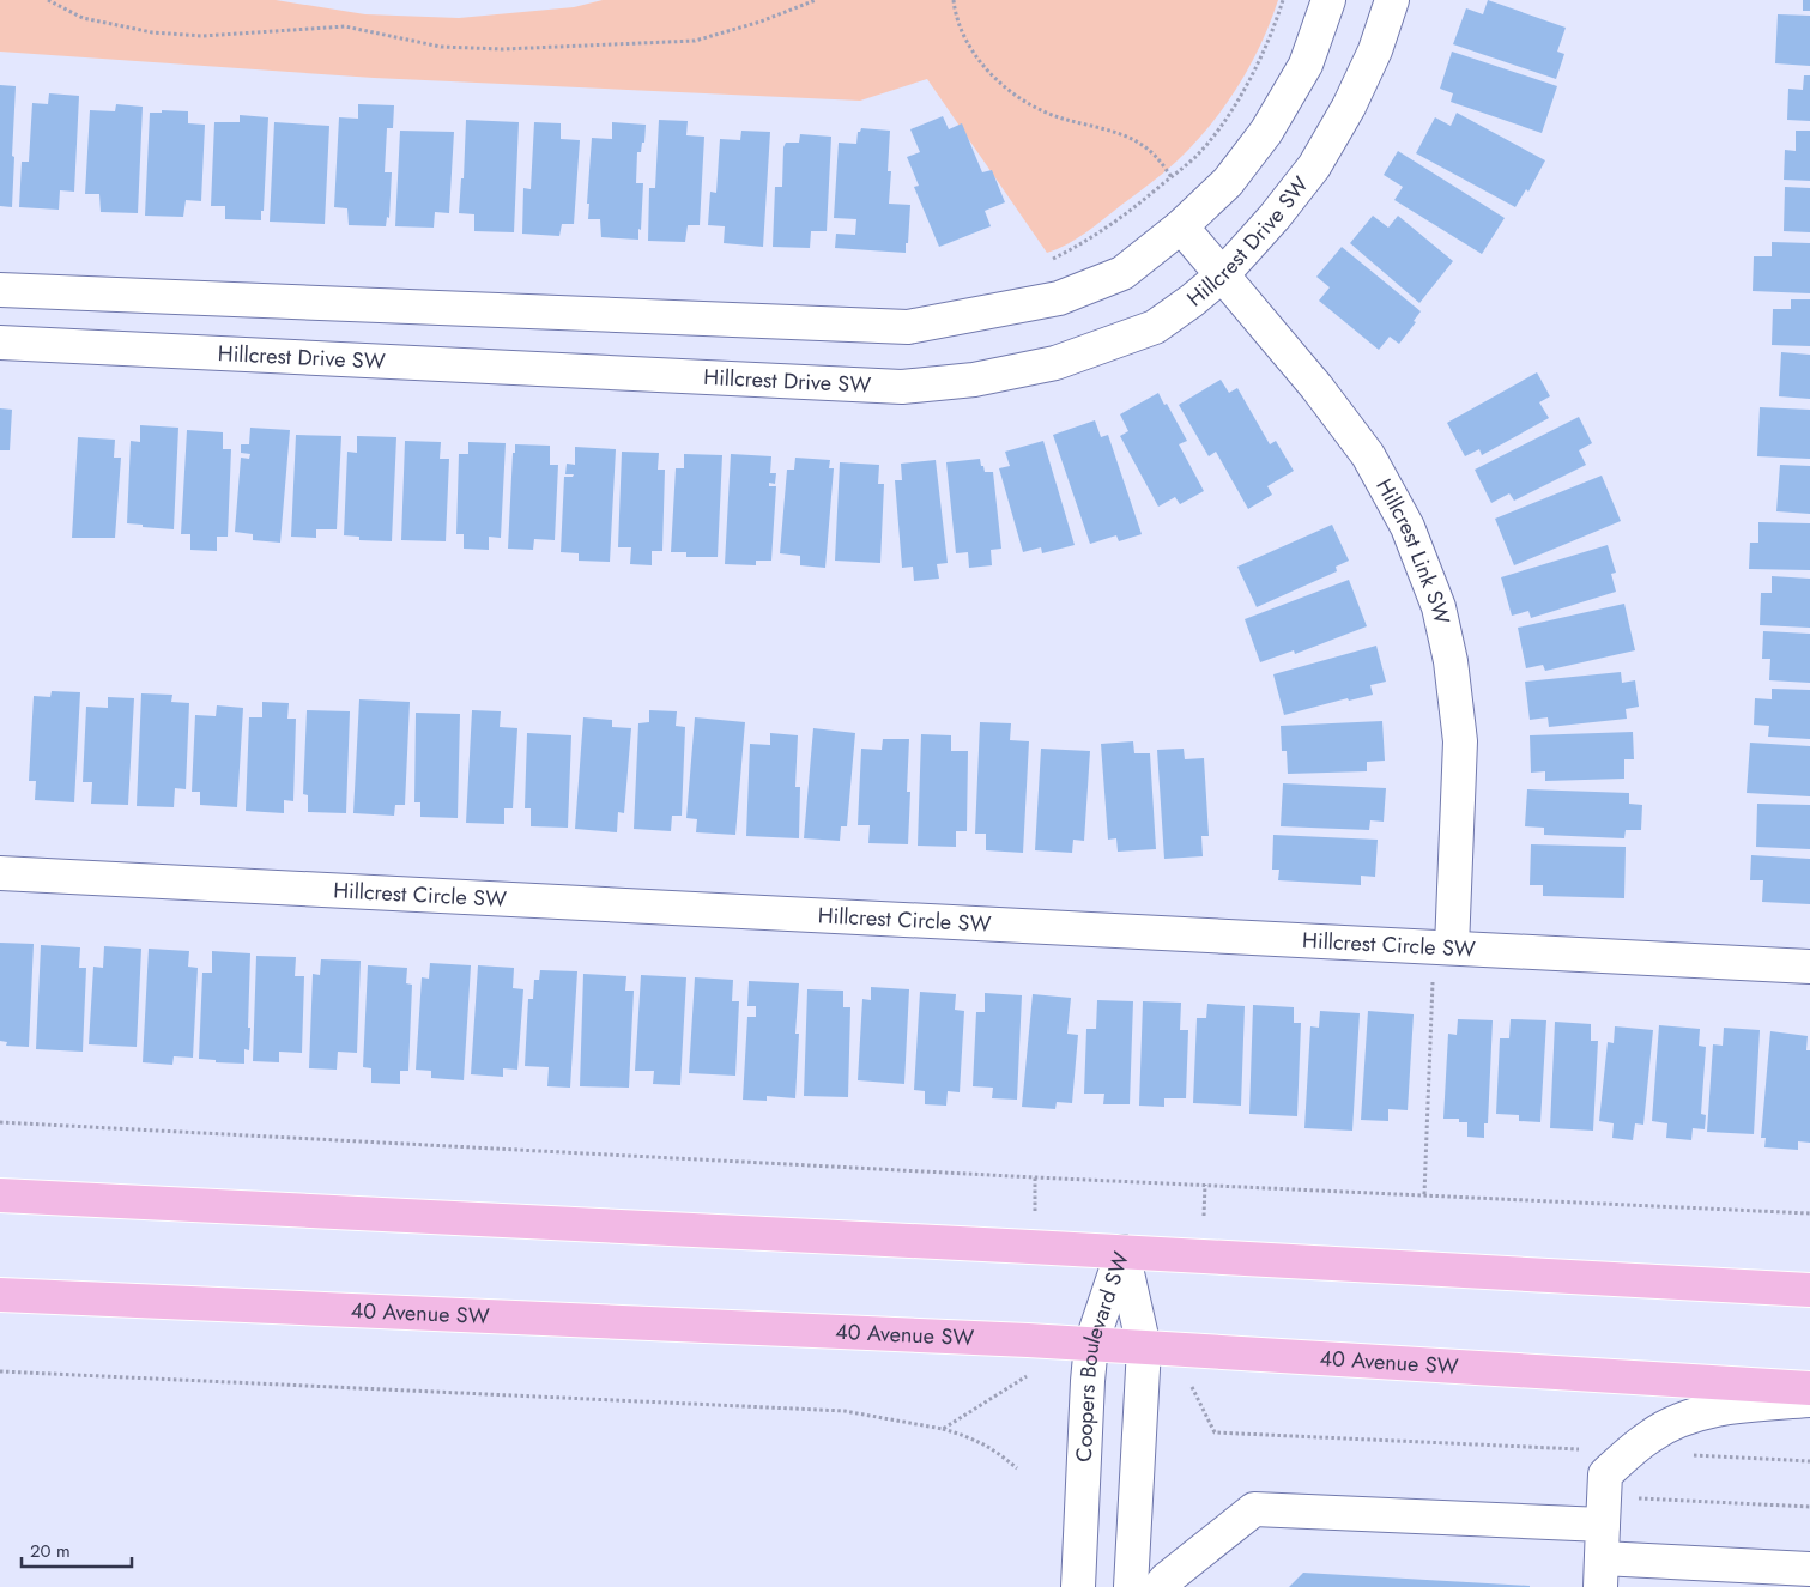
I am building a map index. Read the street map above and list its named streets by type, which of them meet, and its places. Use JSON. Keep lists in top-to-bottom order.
{
  "streets": {
    "main road": ["40 Avenue SW"],
    "street": [
      "Hillcrest Drive SW",
      "Hillcrest Link SW",
      "Hillcrest Circle SW",
      "Coopers Boulevard SW"
    ]
  },
  "crossings": [
    ["Hillcrest Drive SW", "Hillcrest Link SW"],
    ["Hillcrest Link SW", "Hillcrest Circle SW"],
    ["40 Avenue SW", "Coopers Boulevard SW"]
  ],
  "scale_bar": "20 m"
}
